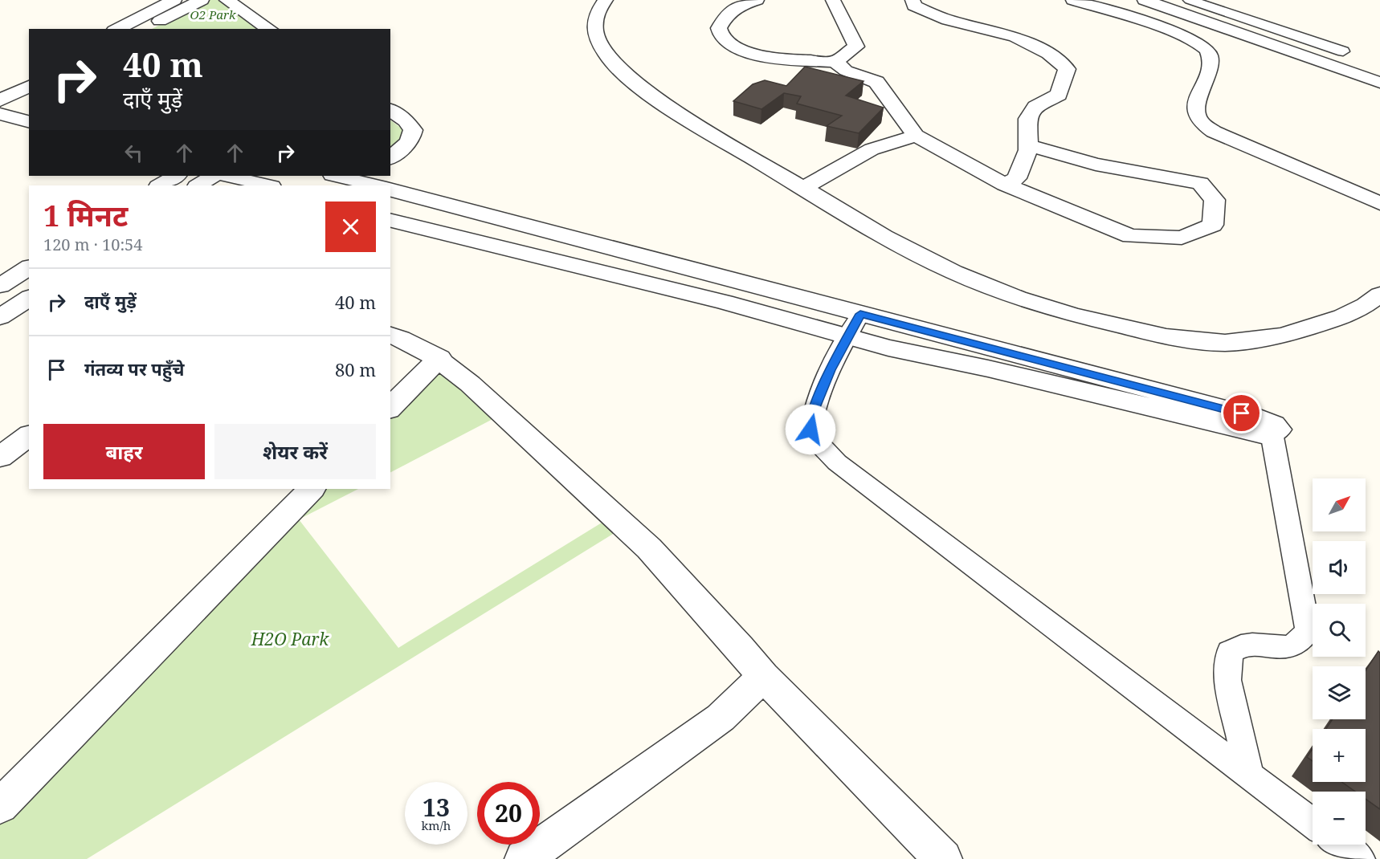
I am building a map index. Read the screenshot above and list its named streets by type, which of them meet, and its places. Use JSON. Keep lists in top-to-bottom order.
{
  "parks": ["O2 Park", "H2O Park"],
  "north": "top right",
  "page": {
    "turn": ["40 m", "दाएँ मुड़ें"],
    "heading": ["1 मिनट", "120 m · 10:54"],
    "list": [
      {
        "name": "दाएँ मुड़ें",
        "value": "40 m"
      },
      {
        "name": "गंतव्य पर पहुँचे",
        "value": "80 m"
      }
    ],
    "buttons": ["बाहर", "शेयर करें"],
    "map_buttons": ["+", "−"],
    "speed": "13 km/h",
    "limit": "20"
  }
}
